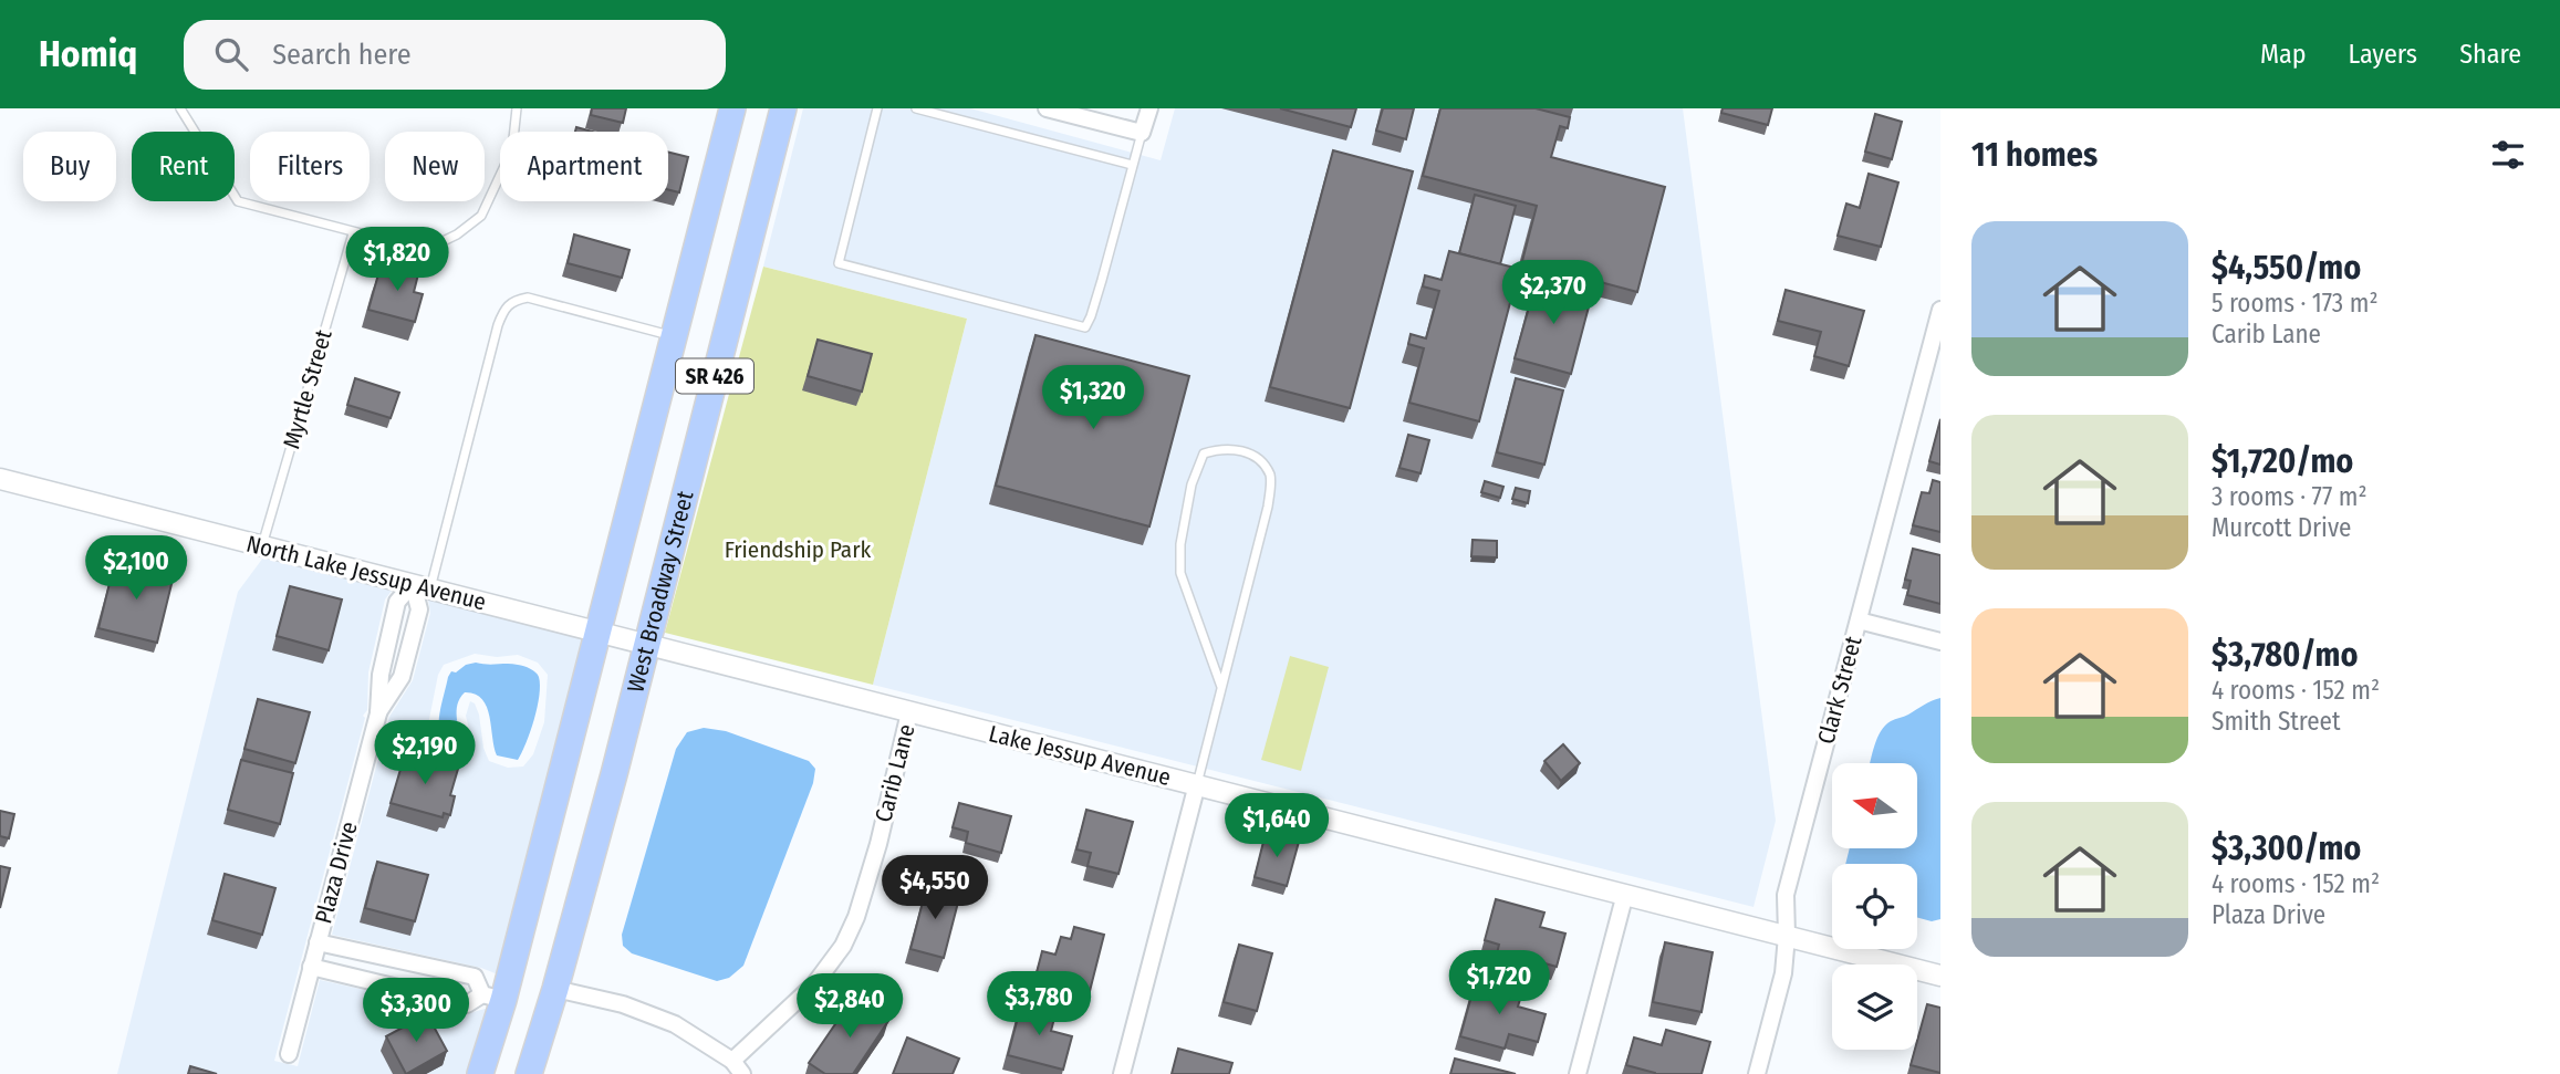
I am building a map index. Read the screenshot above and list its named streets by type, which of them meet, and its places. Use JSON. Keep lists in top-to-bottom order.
{
  "streets": {
    "main road": ["SR 426", "West Broadway Street"],
    "street": [
      "North Lake Jessup Avenue",
      "Clark Street",
      "Lake Jessup Avenue",
      "Carib Lane",
      "Plaza Drive"
    ],
    "lane": ["Myrtle Street"]
  },
  "crossings": [
    ["SR 426", "North Lake Jessup Avenue"],
    ["SR 426", "Lake Jessup Avenue"],
    ["SR 426", "Plaza Drive"],
    ["Myrtle Street", "North Lake Jessup Avenue"],
    ["North Lake Jessup Avenue", "Lake Jessup Avenue"],
    ["North Lake Jessup Avenue", "Plaza Drive"],
    ["West Broadway Street", "Lake Jessup Avenue"],
    ["Clark Street", "Lake Jessup Avenue"],
    ["Lake Jessup Avenue", "Carib Lane"]
  ],
  "parks": ["Friendship Park"],
  "north": "left",
  "page": {
    "header": "Homiq",
    "search": "Search here",
    "nav": ["Map", "Layers", "Share"],
    "heading": "11 homes",
    "chip": [
      "Buy",
      "Rent",
      "Filters",
      "New",
      "Apartment"
    ],
    "list": [
      {
        "name": "$4,550/mo",
        "note": "5 rooms · 173 m² · Carib Lane"
      },
      {
        "name": "$1,720/mo",
        "note": "3 rooms · 77 m² · Murcott Drive"
      },
      {
        "name": "$3,780/mo",
        "note": "4 rooms · 152 m² · Smith Street"
      },
      {
        "name": "$3,300/mo",
        "note": "4 rooms · 152 m² · Plaza Drive"
      }
    ],
    "price": [
      "$1,820",
      "$2,370",
      "$1,320",
      "$2,100",
      "$2,190",
      "$1,640",
      "$4,550",
      "$1,720",
      "$3,780",
      "$2,840",
      "$3,300"
    ]
  }
}
